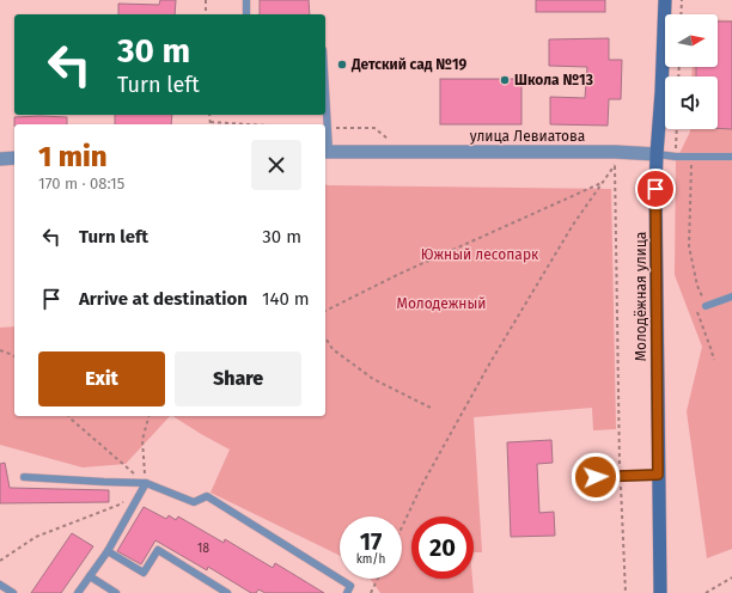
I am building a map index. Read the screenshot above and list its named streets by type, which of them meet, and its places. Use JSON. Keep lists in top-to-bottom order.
{
  "streets": {
    "main road": ["Молодёжная улица"],
    "street": ["улица Левиатова"]
  },
  "crossings": [
    ["улица Левиатова", "Молодёжная улица"]
  ],
  "parks": ["Южный лесопарк", "Молодежный"],
  "places": ["Детский сад №19", "Школа №13"],
  "house_numbers": ["18"],
  "north": "right",
  "page": {
    "turn": ["30 m", "Turn left"],
    "heading": ["1 min", "170 m · 08:15"],
    "list": [
      {
        "name": "Turn left",
        "value": "30 m"
      },
      {
        "name": "Arrive at destination",
        "value": "140 m"
      }
    ],
    "buttons": ["Exit", "Share"],
    "speed": "17 km/h",
    "limit": "20"
  }
}
